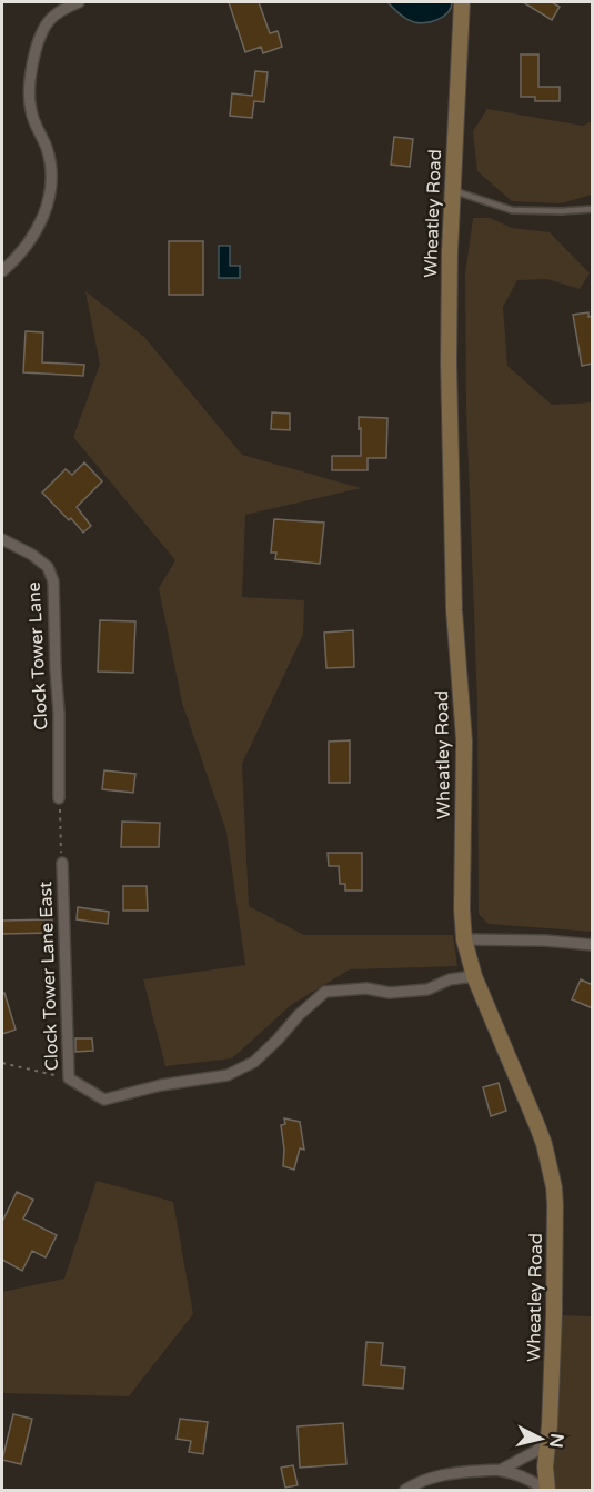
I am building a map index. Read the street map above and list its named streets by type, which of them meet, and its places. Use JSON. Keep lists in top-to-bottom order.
{
  "streets": {
    "main road": ["Wheatley Road"],
    "street": ["Clock Tower Lane", "Clock Tower Lane East"]
  },
  "crossings": [
    ["Wheatley Road", "Clock Tower Lane East"]
  ],
  "north": "right"
}
